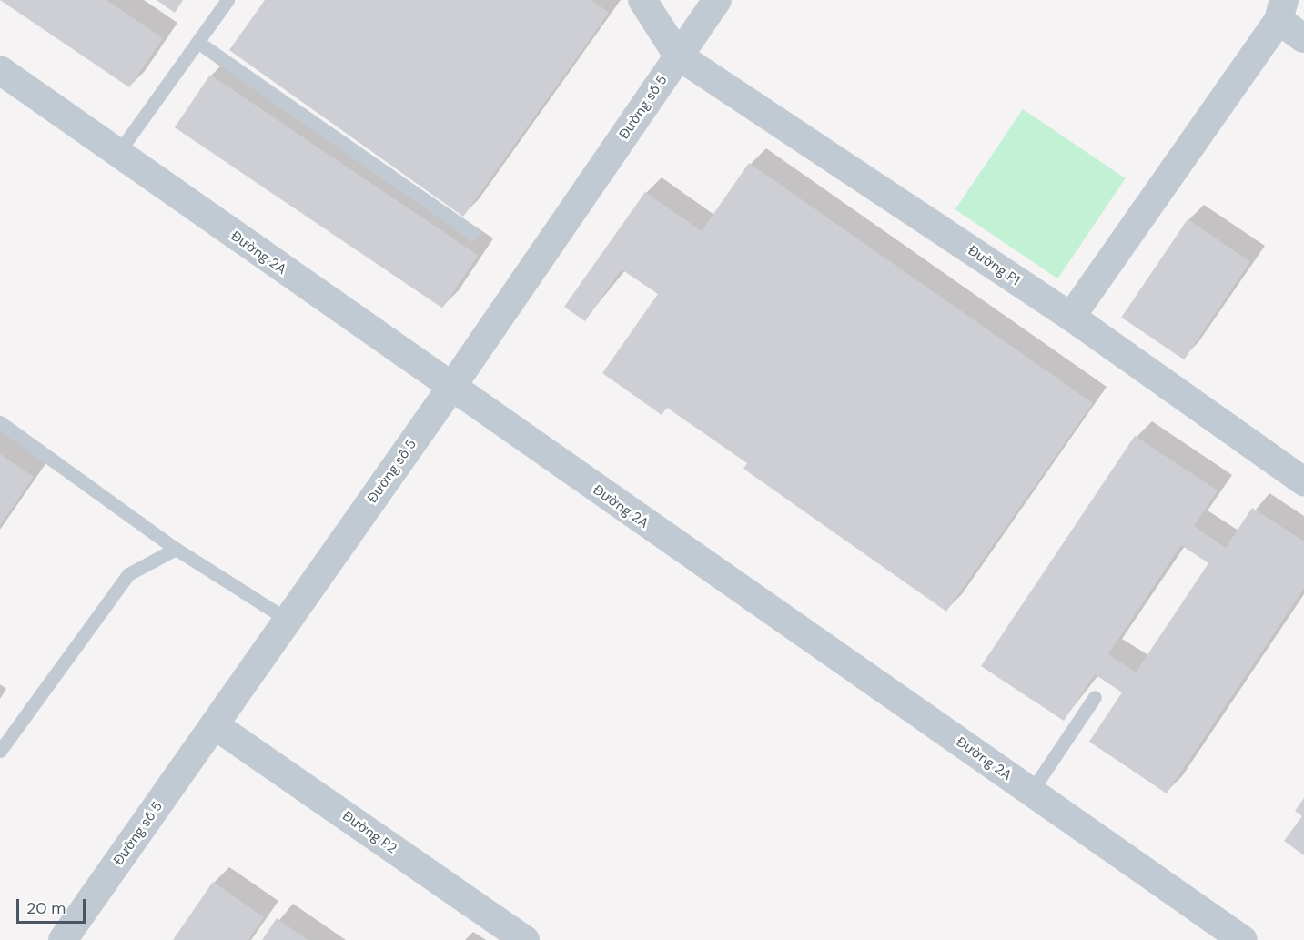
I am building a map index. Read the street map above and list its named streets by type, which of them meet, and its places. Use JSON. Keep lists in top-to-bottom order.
{
  "streets": {
    "street": [
      "Đường số 5",
      "Đường 2A",
      "Đường P1",
      "Đường P2"
    ]
  },
  "crossings": [
    ["Đường số 5", "Đường 2A"],
    ["Đường số 5", "Đường P1"],
    ["Đường số 5", "Đường P2"]
  ],
  "scale_bar": "20 m"
}
